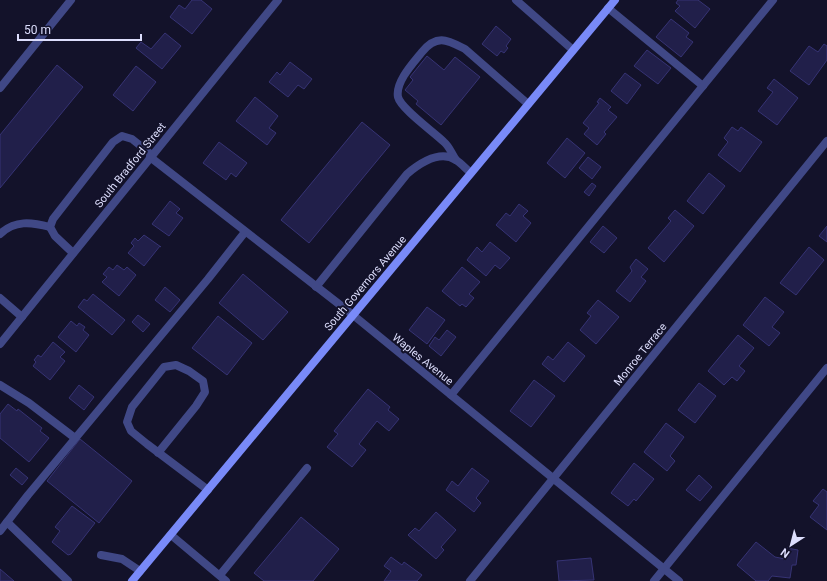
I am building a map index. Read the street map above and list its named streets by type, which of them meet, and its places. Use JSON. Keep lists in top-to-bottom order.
{
  "streets": {
    "main road": ["South Governors Avenue"],
    "street": ["South Bradford Street", "Monroe Terrace", "Waples Avenue"]
  },
  "crossings": [
    ["South Bradford Street", "Waples Avenue"],
    ["South Governors Avenue", "Waples Avenue"],
    ["Monroe Terrace", "Waples Avenue"]
  ],
  "scale_bar": "50 m",
  "north": "bottom left"
}
